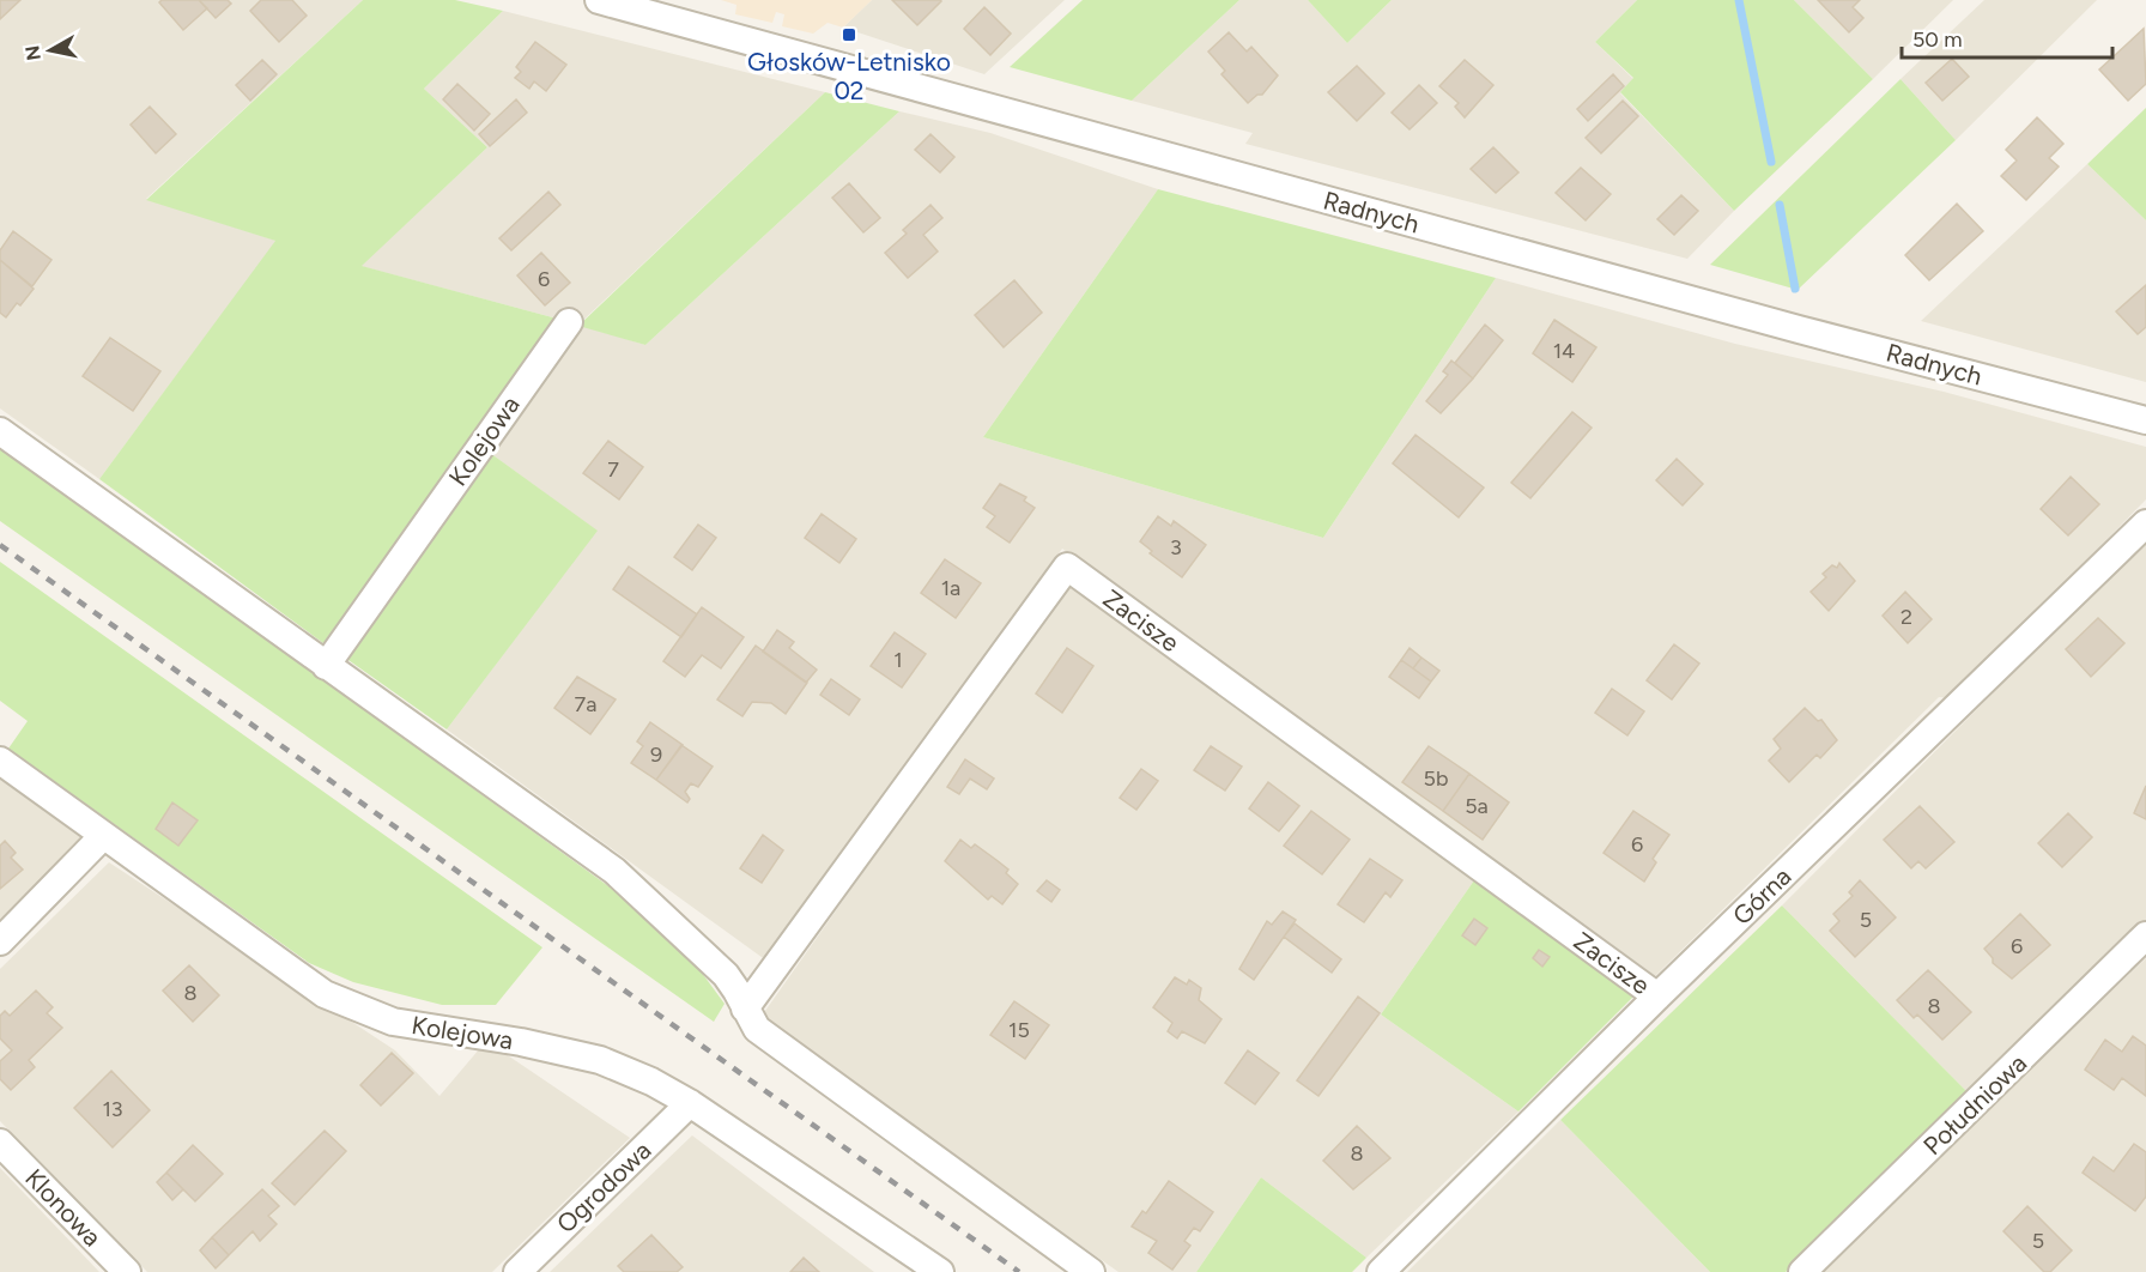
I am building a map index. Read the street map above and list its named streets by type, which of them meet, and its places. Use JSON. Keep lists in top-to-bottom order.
{
  "streets": {
    "street": [
      "Radnych",
      "Kolejowa",
      "Zacisze",
      "Górna",
      "Południowa",
      "Ogrodowa",
      "Klonowa"
    ]
  },
  "crossings": [
    ["Kolejowa", "Ogrodowa"],
    ["Zacisze", "Górna"]
  ],
  "places": {
    "transit": ["Głosków-Letnisko 02"]
  },
  "house_numbers": [
    "6",
    "14",
    "7",
    "3",
    "1a",
    "2",
    "1",
    "7a",
    "9",
    "5b",
    "5a",
    "6",
    "5",
    "6",
    "8",
    "8",
    "15",
    "13",
    "8",
    "5"
  ],
  "scale_bar": "50 m",
  "north": "left"
}
